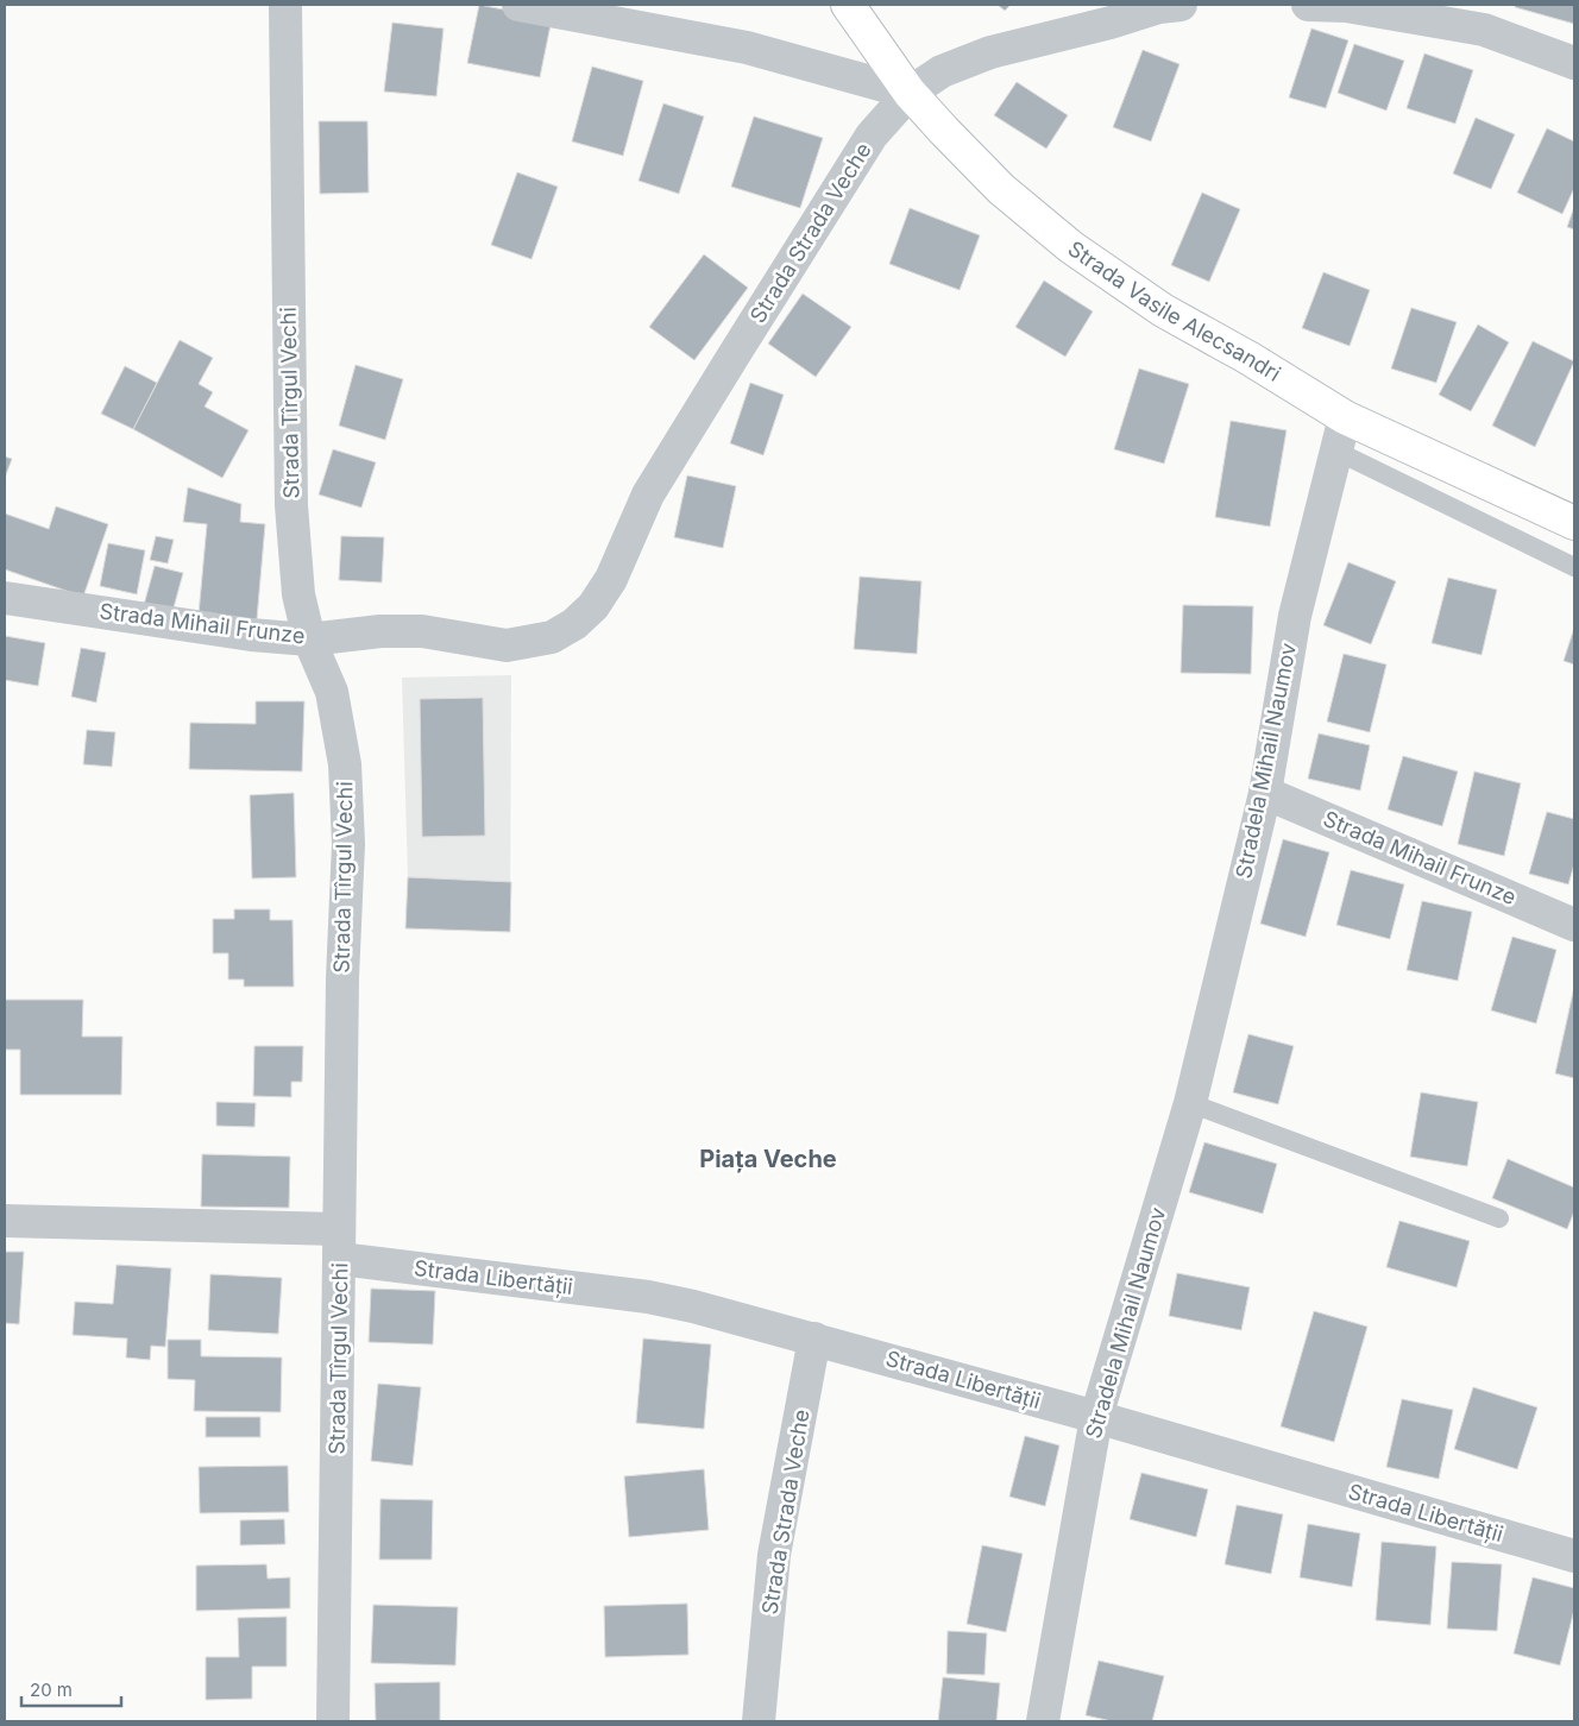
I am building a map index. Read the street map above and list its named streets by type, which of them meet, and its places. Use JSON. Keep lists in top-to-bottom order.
{
  "streets": {
    "main road": ["Strada Vasile Alecsandri"],
    "street": [
      "Strada Strada Veche",
      "Strada Tîrgul Vechi",
      "Strada Mihail Frunze",
      "Stradela Mihail Naumov",
      "Strada Libertății"
    ]
  },
  "crossings": [
    ["Strada Strada Veche", "Strada Vasile Alecsandri"],
    ["Strada Strada Veche", "Strada Mihail Frunze"],
    ["Strada Strada Veche", "Strada Libertății"],
    ["Strada Vasile Alecsandri", "Stradela Mihail Naumov"],
    ["Strada Tîrgul Vechi", "Strada Mihail Frunze"],
    ["Strada Tîrgul Vechi", "Strada Libertății"],
    ["Strada Mihail Frunze", "Stradela Mihail Naumov"],
    ["Stradela Mihail Naumov", "Strada Libertății"]
  ],
  "districts": ["Piața Veche"],
  "scale_bar": "20 m"
}
